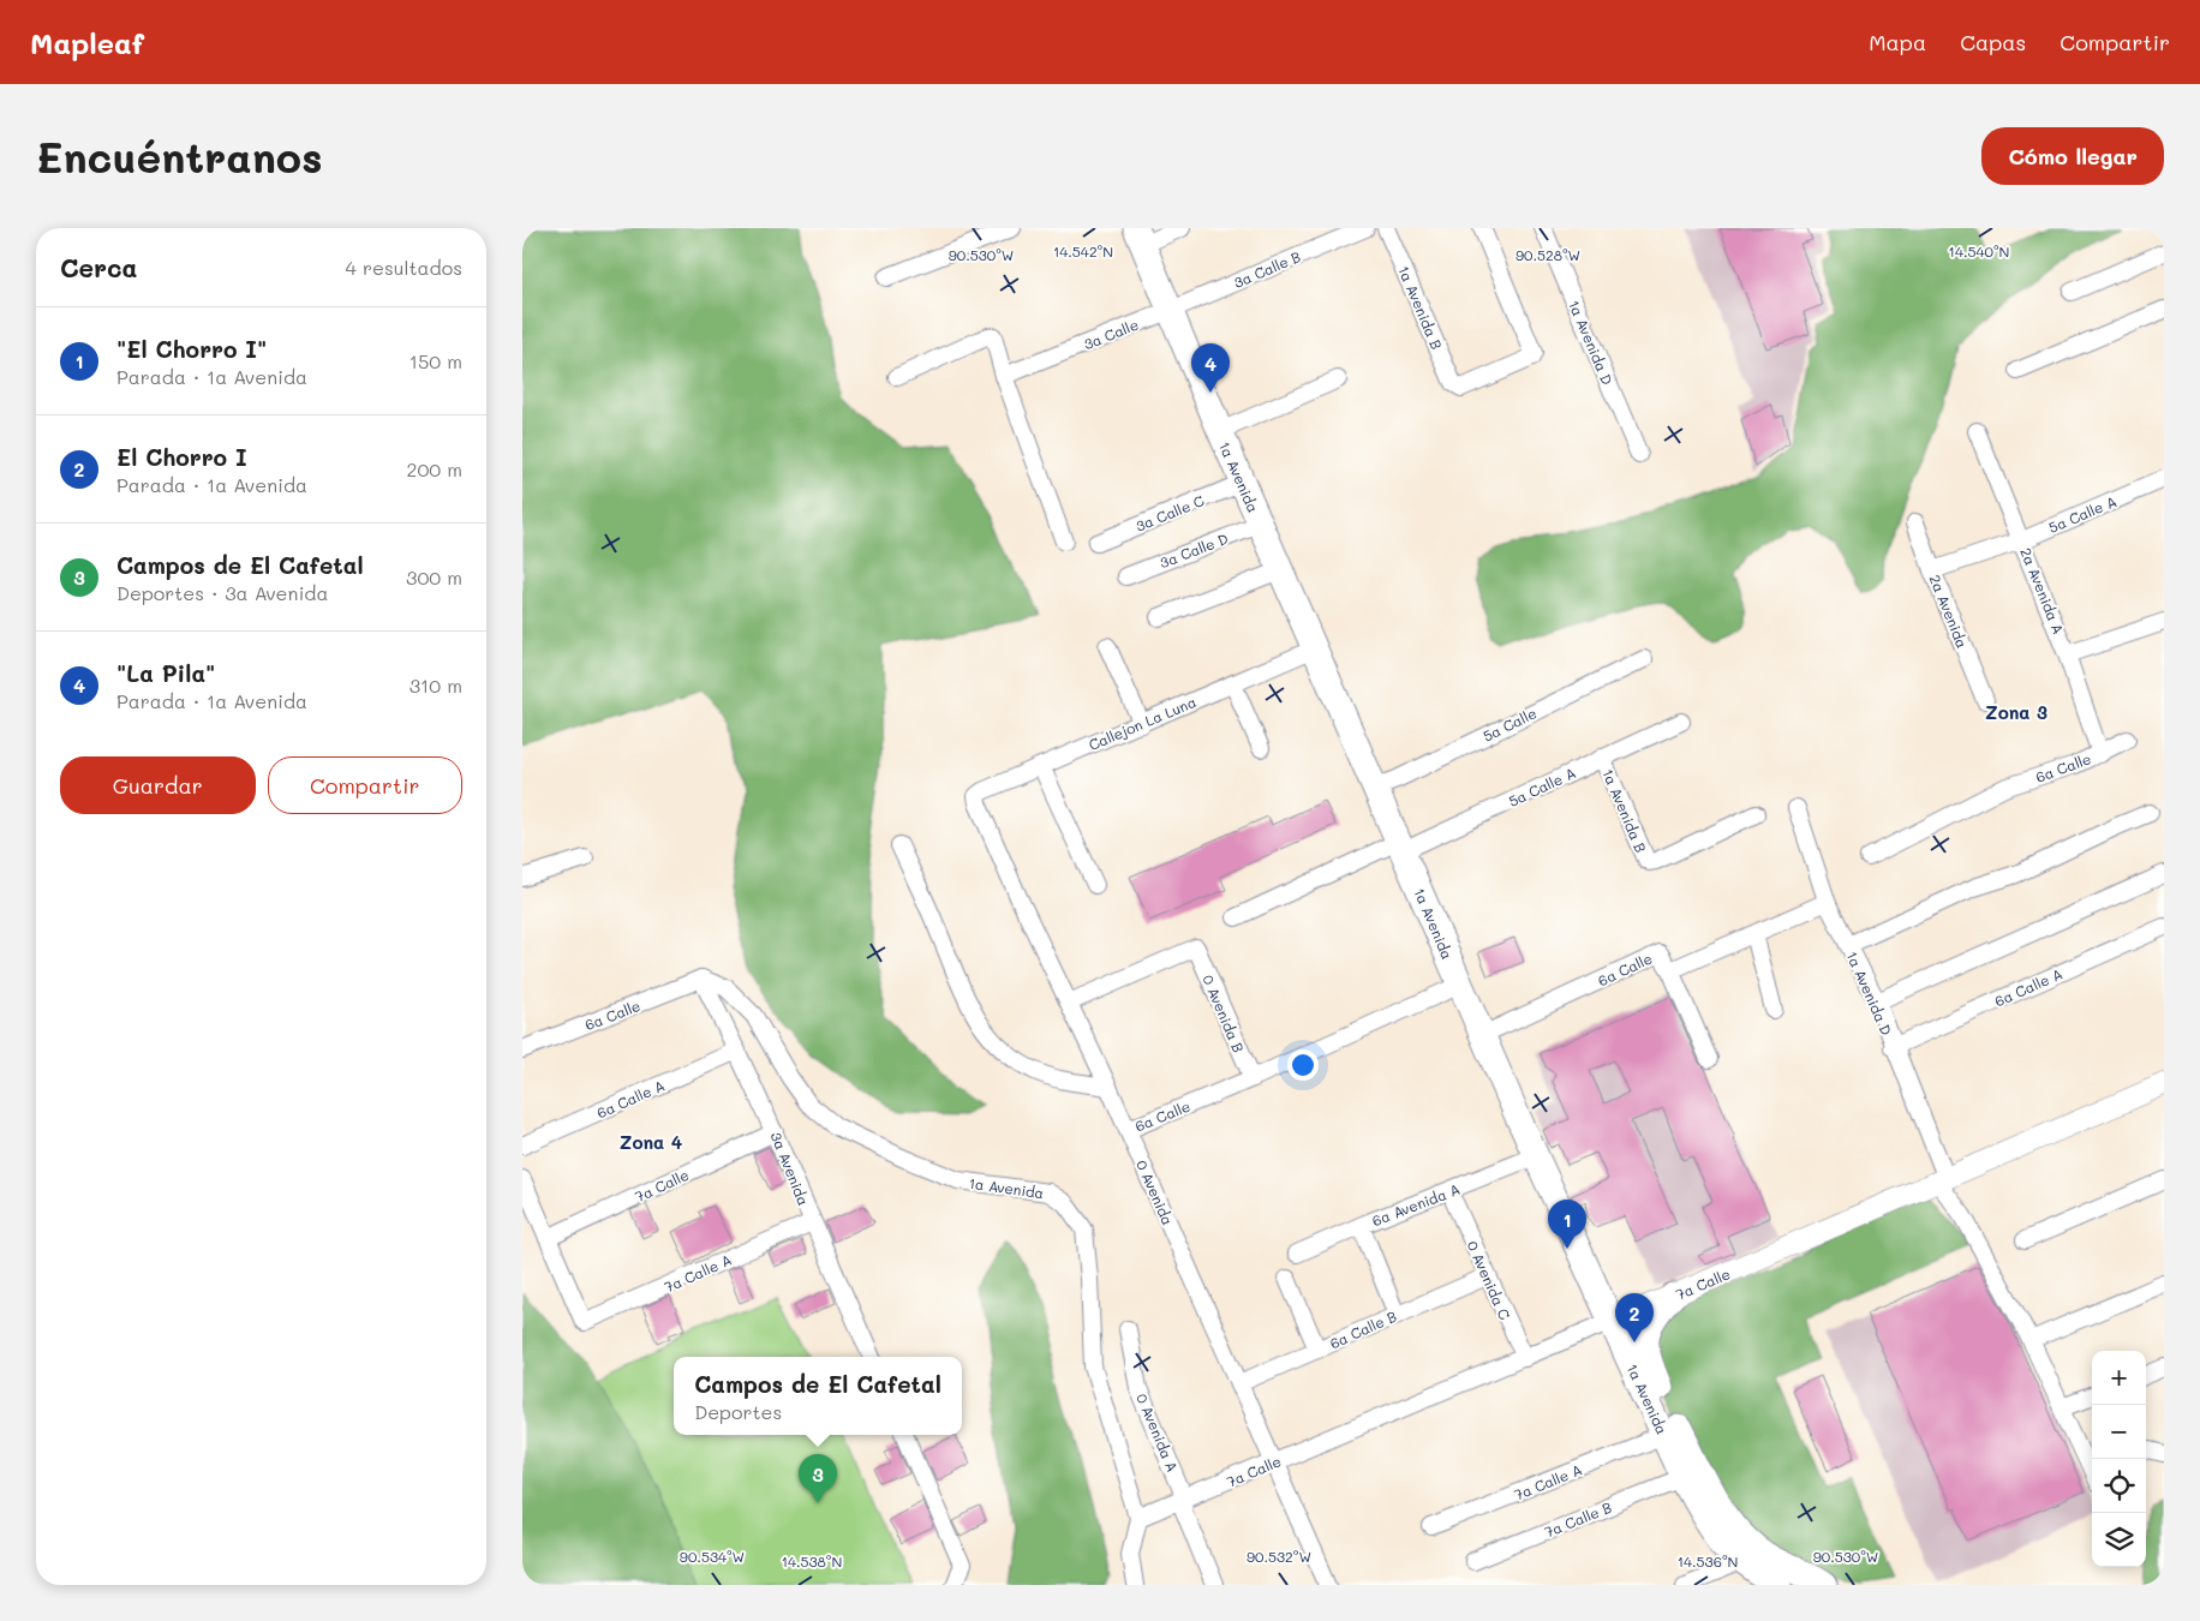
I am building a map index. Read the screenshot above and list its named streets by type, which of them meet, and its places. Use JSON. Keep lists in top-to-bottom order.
{
  "streets": {
    "main road": ["1a Avenida"],
    "street": [
      "3a Calle B",
      "1a Avenida B",
      "3a Calle",
      "1a Avenida D",
      "3a Calle C",
      "5a Calle A",
      "3a Calle D",
      "2a Avenida A",
      "2a Avenida",
      "Callejon La Luna",
      "5a Calle",
      "6a Calle",
      "6a Calle A",
      "0 Avenida B",
      "3a Avenida",
      "7a Calle",
      "0 Avenida",
      "6a Avenida A",
      "7a Calle A",
      "0 Avenida C",
      "6a Calle B",
      "0 Avenida A",
      "7a Calle B"
    ]
  },
  "crossings": [
    ["3a Calle B", "3a Calle"],
    ["3a Calle B", "1a Avenida"],
    ["1a Avenida B", "5a Calle A"],
    ["3a Calle", "1a Avenida"],
    ["1a Avenida D", "6a Calle"],
    ["1a Avenida D", "6a Calle A"],
    ["1a Avenida D", "7a Calle"],
    ["1a Avenida", "3a Calle C"],
    ["1a Avenida", "5a Calle A"],
    ["1a Avenida", "3a Calle D"],
    ["1a Avenida", "Callejon La Luna"],
    ["1a Avenida", "5a Calle"],
    ["1a Avenida", "6a Calle"],
    ["1a Avenida", "3a Avenida"],
    ["1a Avenida", "7a Calle"],
    ["1a Avenida", "6a Avenida A"],
    ["1a Avenida", "7a Calle A"],
    ["1a Avenida", "7a Calle B"],
    ["5a Calle A", "2a Avenida A"],
    ["5a Calle A", "2a Avenida"],
    ["2a Avenida A", "6a Calle"],
    ["Callejon La Luna", "0 Avenida"],
    ["6a Calle", "0 Avenida B"],
    ["6a Calle", "3a Avenida"],
    ["6a Calle", "0 Avenida"],
    ["6a Calle A", "3a Avenida"],
    ["0 Avenida B", "0 Avenida"],
    ["3a Avenida", "7a Calle"],
    ["3a Avenida", "7a Calle A"],
    ["7a Calle", "0 Avenida"],
    ["7a Calle", "7a Calle A"],
    ["7a Calle", "0 Avenida C"],
    ["7a Calle", "0 Avenida A"],
    ["0 Avenida", "6a Calle B"],
    ["0 Avenida C", "6a Calle B"]
  ],
  "districts": ["Zona 3", "Zona 4"],
  "page": {
    "header": "Mapleaf",
    "nav": ["Mapa", "Capas", "Compartir"],
    "buttons": [
      "Cómo llegar",
      ["Guardar", "Compartir"]
    ],
    "title": "Encuéntranos",
    "heading": ["Cerca", "4 resultados"],
    "list": [
      {
        "mark": "1",
        "name": "\"El Chorro I\"",
        "note": "Parada · 1a Avenida",
        "value": "150 m"
      },
      {
        "mark": "2",
        "name": "El Chorro I",
        "note": "Parada · 1a Avenida",
        "value": "200 m"
      },
      {
        "mark": "3",
        "name": "Campos de El Cafetal",
        "note": "Deportes · 3a Avenida",
        "value": "300 m"
      },
      {
        "mark": "4",
        "name": "\"La Pila\"",
        "note": "Parada · 1a Avenida",
        "value": "310 m"
      }
    ],
    "pins": [
      "4",
      "1",
      "2",
      "3"
    ],
    "map_buttons": ["+", "−"],
    "popup": ["Campos de El Cafetal", "Deportes"]
  },
  "coordinates": [
    "14.542°N",
    "14.540°N",
    "90.530°W",
    "90.528°W",
    "90.534°W",
    "90.532°W",
    "14.538°N",
    "14.536°N"
  ]
}
